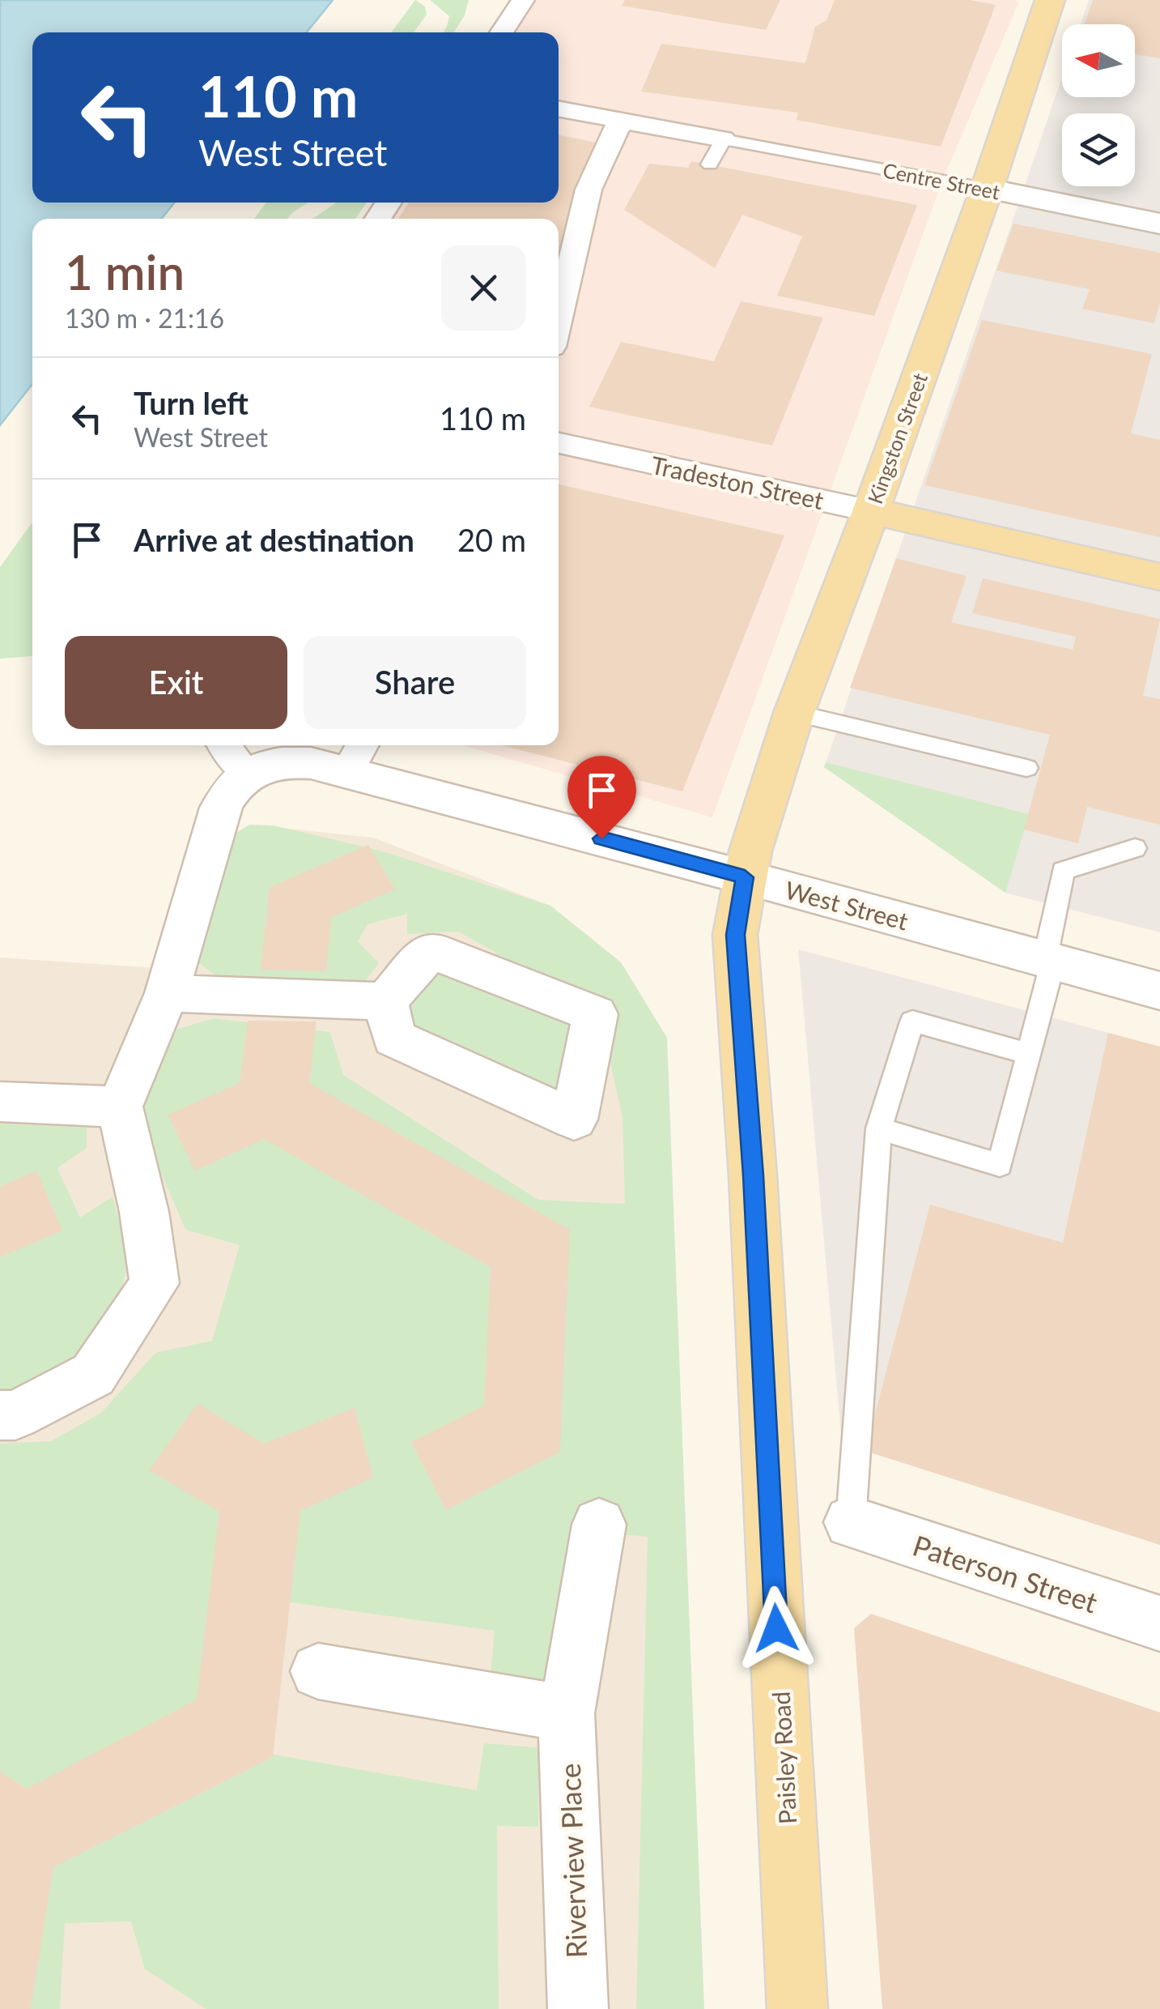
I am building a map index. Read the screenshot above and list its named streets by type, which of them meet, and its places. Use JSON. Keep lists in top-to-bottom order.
{
  "streets": {
    "main road": ["Kingston Street", "Tradeston Street", "Paisley Road"],
    "street": [
      "Centre Street",
      "West Street",
      "Paterson Street",
      "Riverview Place"
    ]
  },
  "crossings": [
    ["Centre Street", "Kingston Street"],
    ["Kingston Street", "Tradeston Street"],
    ["Kingston Street", "West Street"],
    ["Kingston Street", "Paisley Road"],
    ["West Street", "Paisley Road"]
  ],
  "north": "left",
  "page": {
    "turn": ["110 m", "West Street"],
    "heading": ["1 min", "130 m · 21:16"],
    "list": [
      {
        "name": "Turn left",
        "note": "West Street",
        "value": "110 m"
      },
      {
        "name": "Arrive at destination",
        "value": "20 m"
      }
    ],
    "buttons": ["Exit", "Share"]
  }
}
